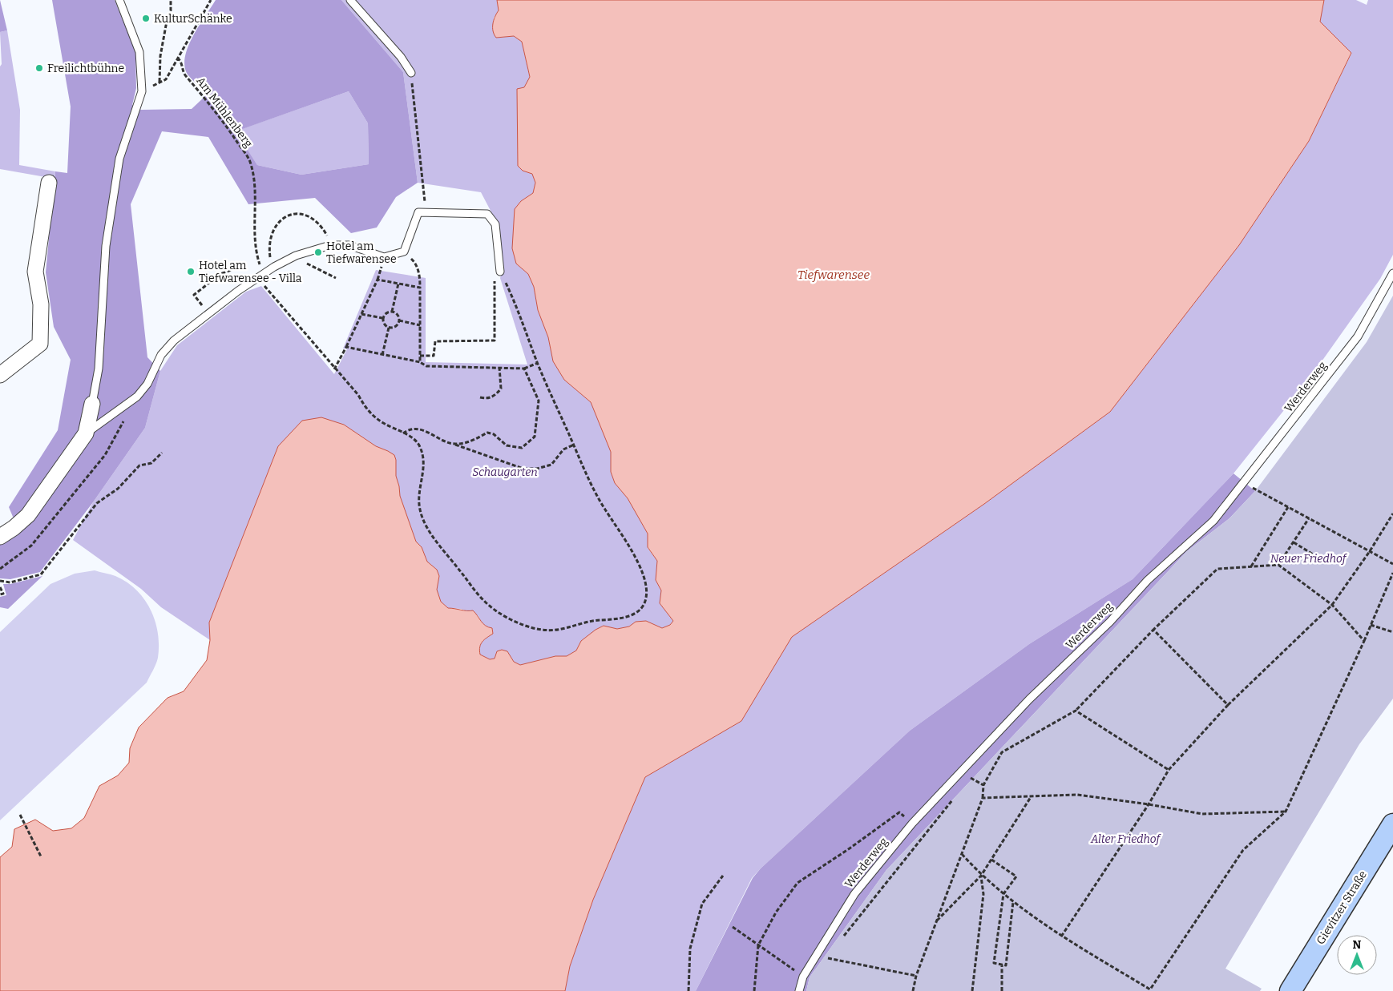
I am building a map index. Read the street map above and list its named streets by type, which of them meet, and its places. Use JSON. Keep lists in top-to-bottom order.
{
  "streets": {
    "main road": ["Gievitzer Straße"],
    "lane": ["Werderweg"],
    "path": ["Am Mühlenberg"]
  },
  "water": ["Tiefwarensee"],
  "parks": ["Schaugarten", "Neuer Friedhof", "Alter Friedhof"],
  "places": [
    "KulturSchänke",
    "Freilichtbühne",
    "Hotel am Tiefwarensee",
    "Hotel am Tiefwarensee - Villa"
  ],
  "north": "top"
}
